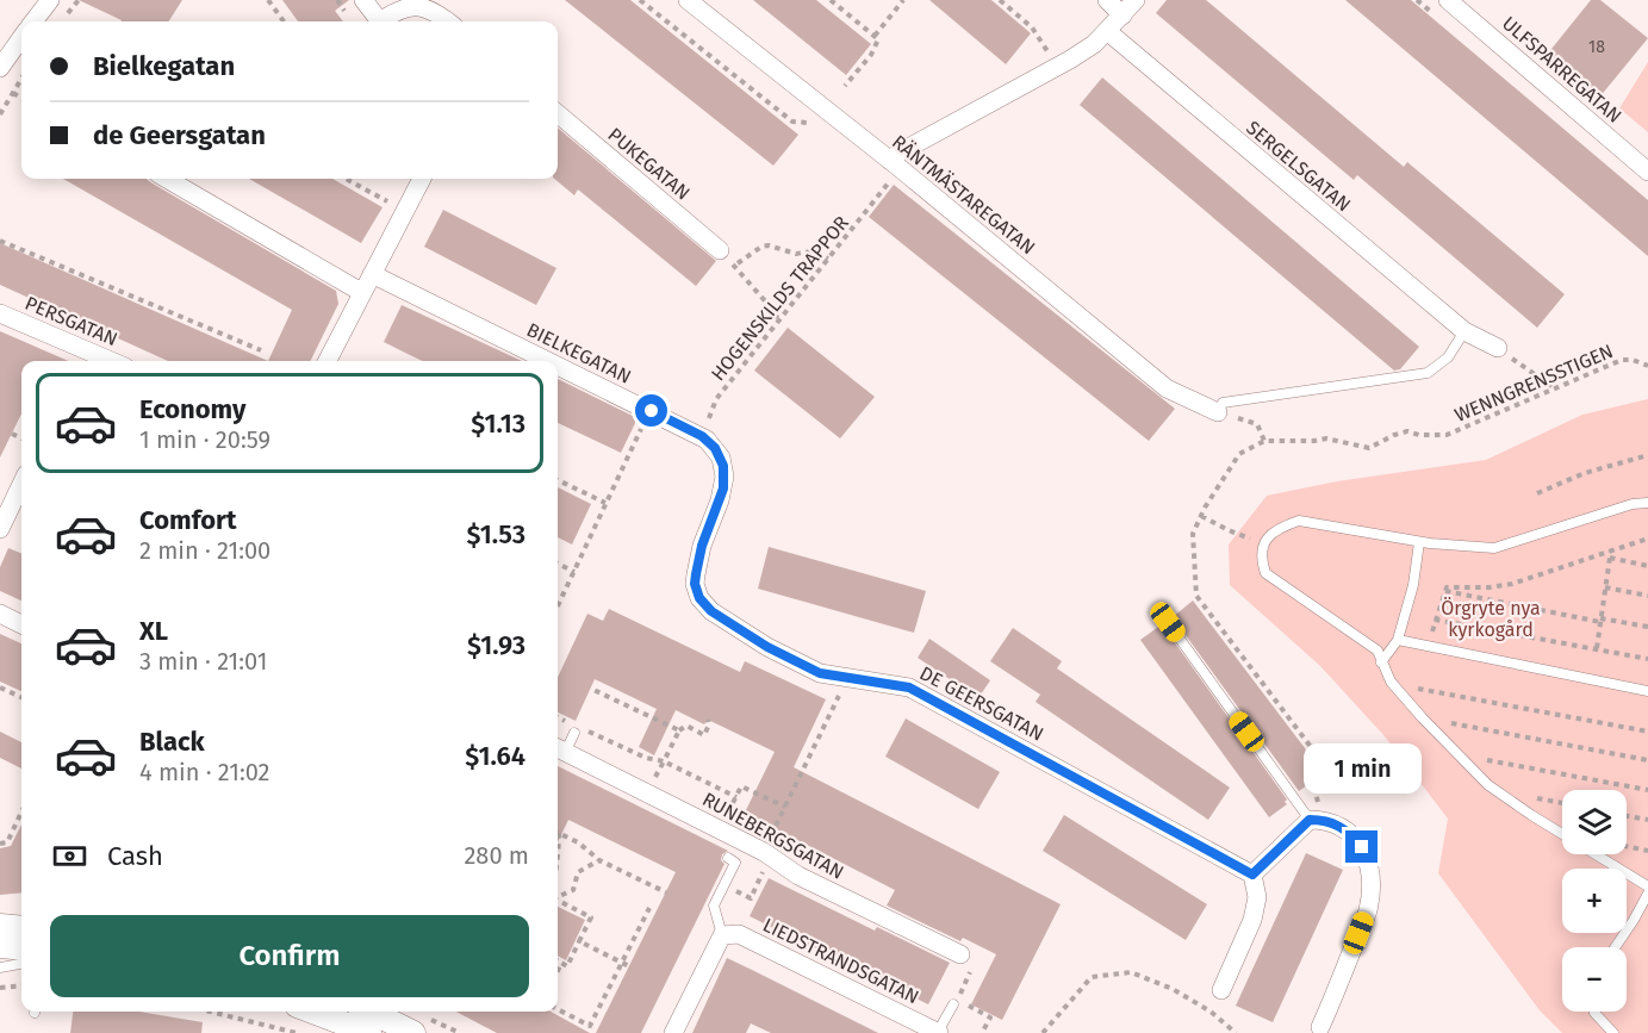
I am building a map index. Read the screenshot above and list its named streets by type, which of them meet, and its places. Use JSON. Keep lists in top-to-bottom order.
{
  "streets": {
    "street": [
      "ULFSPARREGATAN",
      "PUKEGATAN",
      "SERGELSGATAN",
      "RÄNTMÄSTAREGATAN",
      "PERSGATAN",
      "BIELKEGATAN",
      "DE GEERSGATAN",
      "RUNEBERGSGATAN",
      "LIEDSTRANDSGATAN"
    ],
    "path": ["HOGENSKILDS TRAPPOR", "WENNGRENSSTIGEN"]
  },
  "crossings": [
    ["RÄNTMÄSTAREGATAN", "HOGENSKILDS TRAPPOR"],
    ["HOGENSKILDS TRAPPOR", "BIELKEGATAN"],
    ["BIELKEGATAN", "DE GEERSGATAN"]
  ],
  "parks": ["Örgryte nya kyrkogård"],
  "house_numbers": ["18"],
  "page": {
    "banner": ["Bielkegatan", "de Geersgatan"],
    "list": [
      {
        "name": "Economy",
        "note": "1 min · 20:59",
        "value": "$1.13"
      },
      {
        "name": "Comfort",
        "note": "2 min · 21:00",
        "value": "$1.53"
      },
      {
        "name": "XL",
        "note": "3 min · 21:01",
        "value": "$1.93"
      },
      {
        "name": "Black",
        "note": "4 min · 21:02",
        "value": "$1.64"
      }
    ],
    "bubble": "1 min",
    "map_buttons": ["+", "−"],
    "pay": ["Cash", "280 m"],
    "buttons": "Confirm"
  }
}
